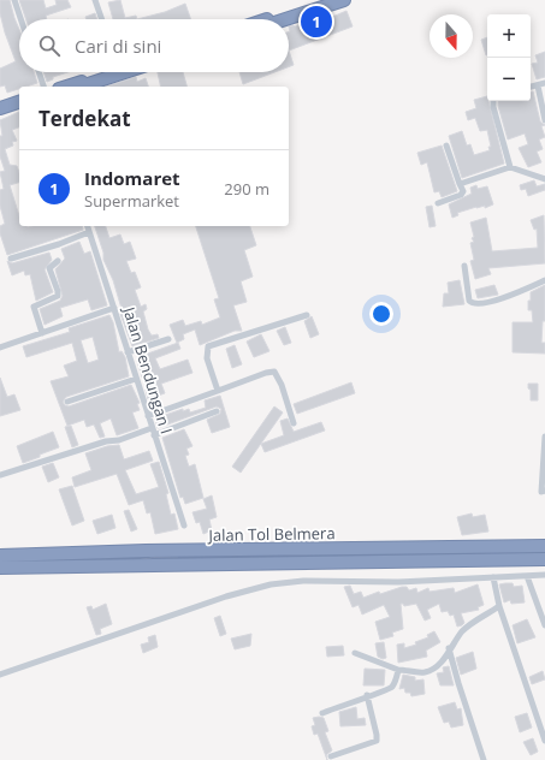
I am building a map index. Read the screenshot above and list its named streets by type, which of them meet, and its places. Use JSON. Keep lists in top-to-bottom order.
{
  "streets": {
    "highway": ["Jalan Tol Belmera"],
    "street": ["Jalan Bendungan I"]
  },
  "north": "bottom",
  "page": {
    "pins": "1",
    "map_buttons": ["+", "−"],
    "search": "Cari di sini",
    "heading": "Terdekat",
    "list": [
      {
        "mark": "1",
        "name": "Indomaret",
        "note": "Supermarket",
        "value": "290 m"
      }
    ]
  }
}
